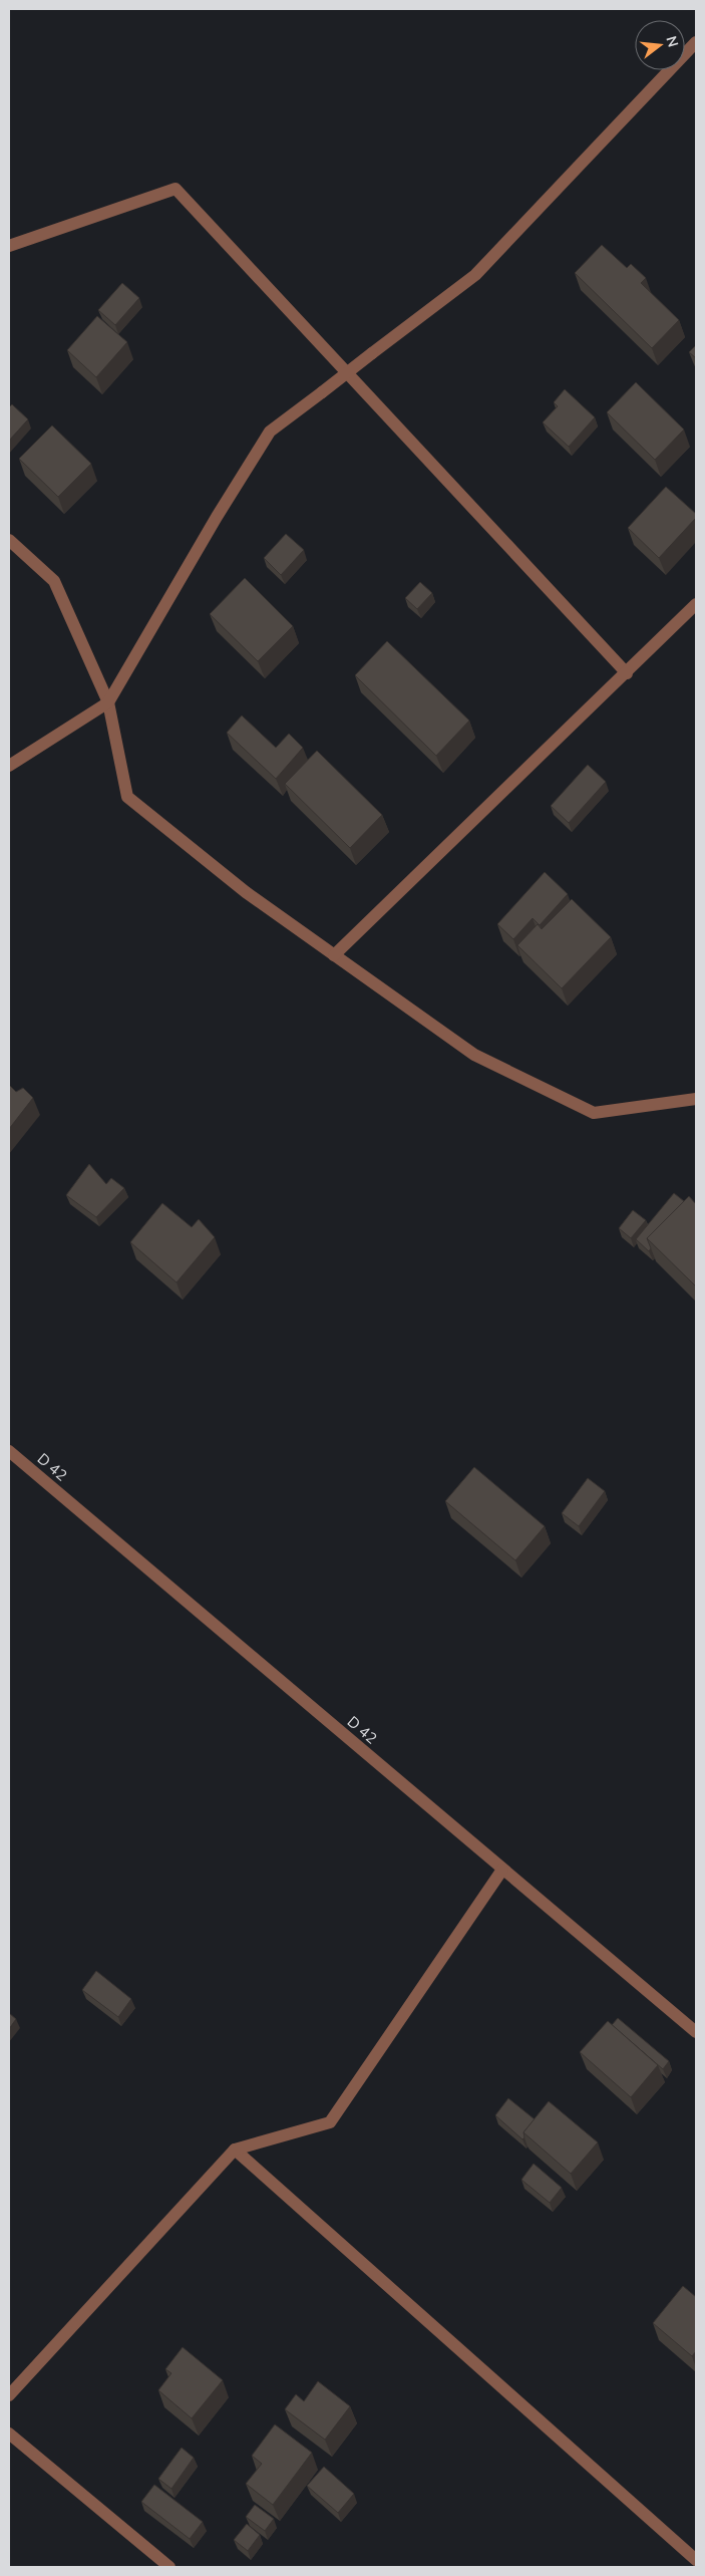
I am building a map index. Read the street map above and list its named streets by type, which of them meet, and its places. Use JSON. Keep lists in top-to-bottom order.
{
  "streets": {
    "street": ["D 42"]
  },
  "north": "right"
}
